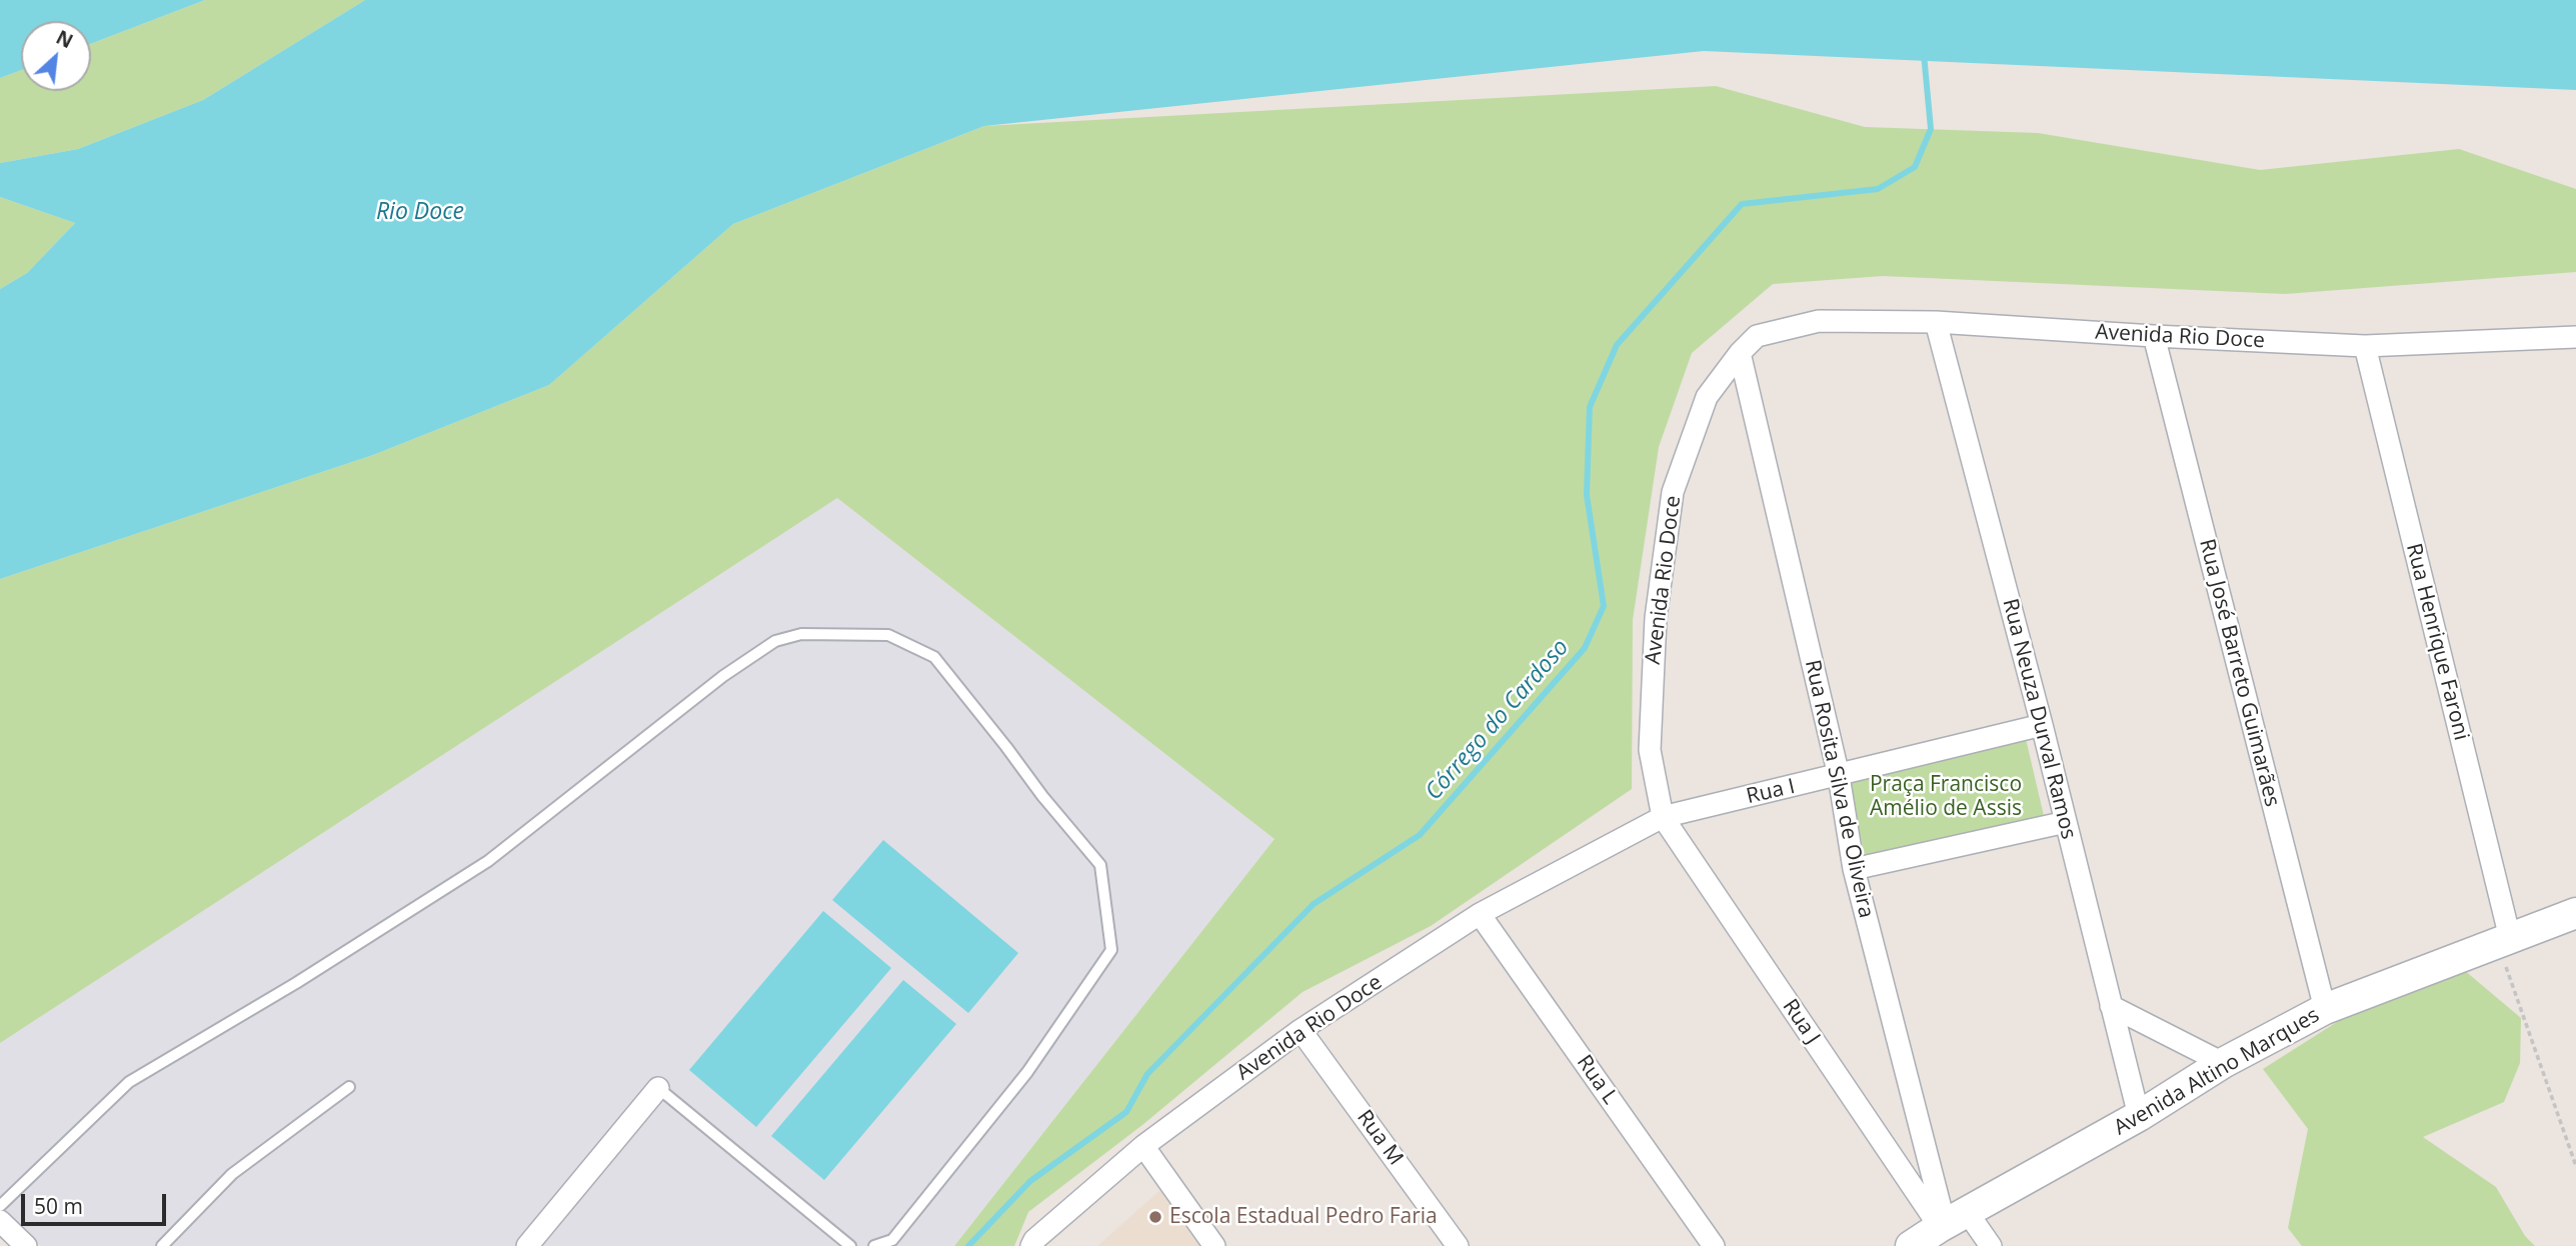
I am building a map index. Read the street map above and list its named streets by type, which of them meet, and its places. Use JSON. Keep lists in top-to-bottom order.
{
  "streets": {
    "main road": ["Avenida Altino Marques"],
    "street": [
      "Avenida Rio Doce",
      "Rua Henrique Faroni",
      "Rua José Barreto Guimarães",
      "Rua Neuza Durval Ramos",
      "Rua Rosita Silva de Oliveira",
      "Rua I",
      "Rua J",
      "Rua L",
      "Rua M"
    ]
  },
  "crossings": [
    ["Avenida Rio Doce", "Rua Henrique Faroni"],
    ["Avenida Rio Doce", "Rua José Barreto Guimarães"],
    ["Avenida Rio Doce", "Rua Neuza Durval Ramos"],
    ["Avenida Rio Doce", "Rua Rosita Silva de Oliveira"],
    ["Avenida Rio Doce", "Rua I"],
    ["Avenida Rio Doce", "Rua J"],
    ["Avenida Rio Doce", "Rua L"],
    ["Avenida Rio Doce", "Rua M"],
    ["Rua Henrique Faroni", "Avenida Altino Marques"],
    ["Rua José Barreto Guimarães", "Avenida Altino Marques"],
    ["Rua Neuza Durval Ramos", "Rua I"],
    ["Rua Neuza Durval Ramos", "Avenida Altino Marques"],
    ["Rua Rosita Silva de Oliveira", "Rua I"],
    ["Rua Rosita Silva de Oliveira", "Rua J"],
    ["Rua Rosita Silva de Oliveira", "Avenida Altino Marques"],
    ["Rua I", "Rua J"],
    ["Rua J", "Avenida Altino Marques"]
  ],
  "water": ["Rio Doce", "Córrego do Cardoso"],
  "parks": ["Praça Francisco Amélio de Assis"],
  "places": ["Escola Estadual Pedro Faria"],
  "scale_bar": "50 m",
  "north": "top right"
}
